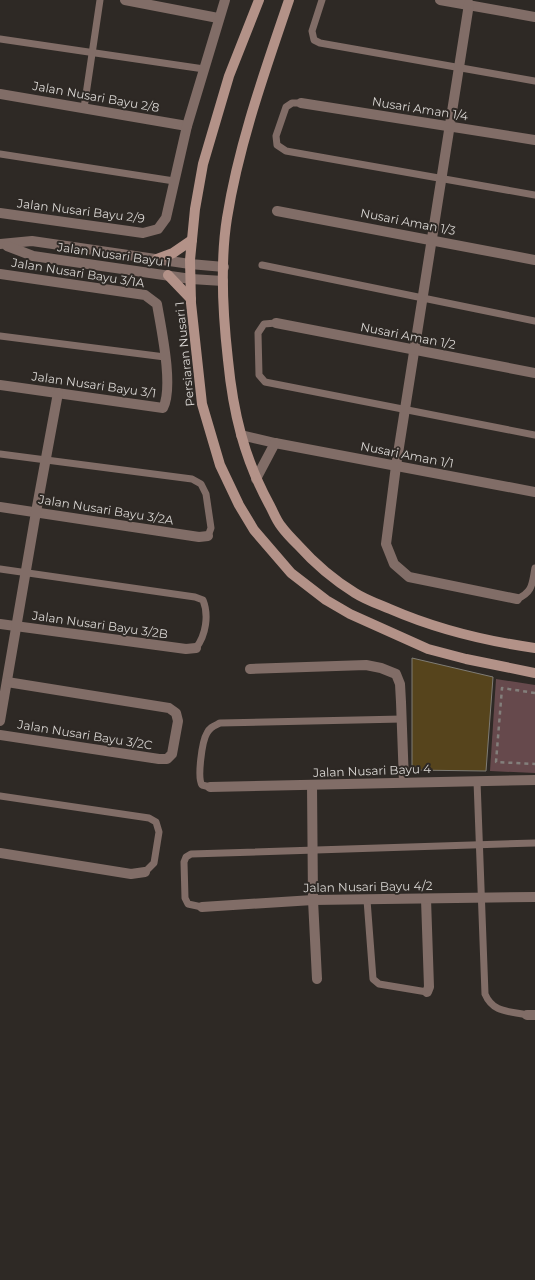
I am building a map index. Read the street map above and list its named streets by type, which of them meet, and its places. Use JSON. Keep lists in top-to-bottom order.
{
  "streets": {
    "main road": ["Persiaran Nusari 1"],
    "street": [
      "Jalan Nusari Bayu 2/8",
      "Nusari Aman 1/4",
      "Jalan Nusari Bayu 2/9",
      "Nusari Aman 1/3",
      "Jalan Nusari Bayu 1",
      "Jalan Nusari Bayu 3/1A",
      "Nusari Aman 1/2",
      "Jalan Nusari Bayu 3/1",
      "Nusari Aman 1/1",
      "Jalan Nusari Bayu 3/2A",
      "Jalan Nusari Bayu 3/2B",
      "Jalan Nusari Bayu 3/2C",
      "Jalan Nusari Bayu 4",
      "Jalan Nusari Bayu 4/2"
    ]
  },
  "crossings": [
    ["Jalan Nusari Bayu 1", "Persiaran Nusari 1"],
    ["Jalan Nusari Bayu 3/1A", "Jalan Nusari Bayu 3/1"]
  ]
}
